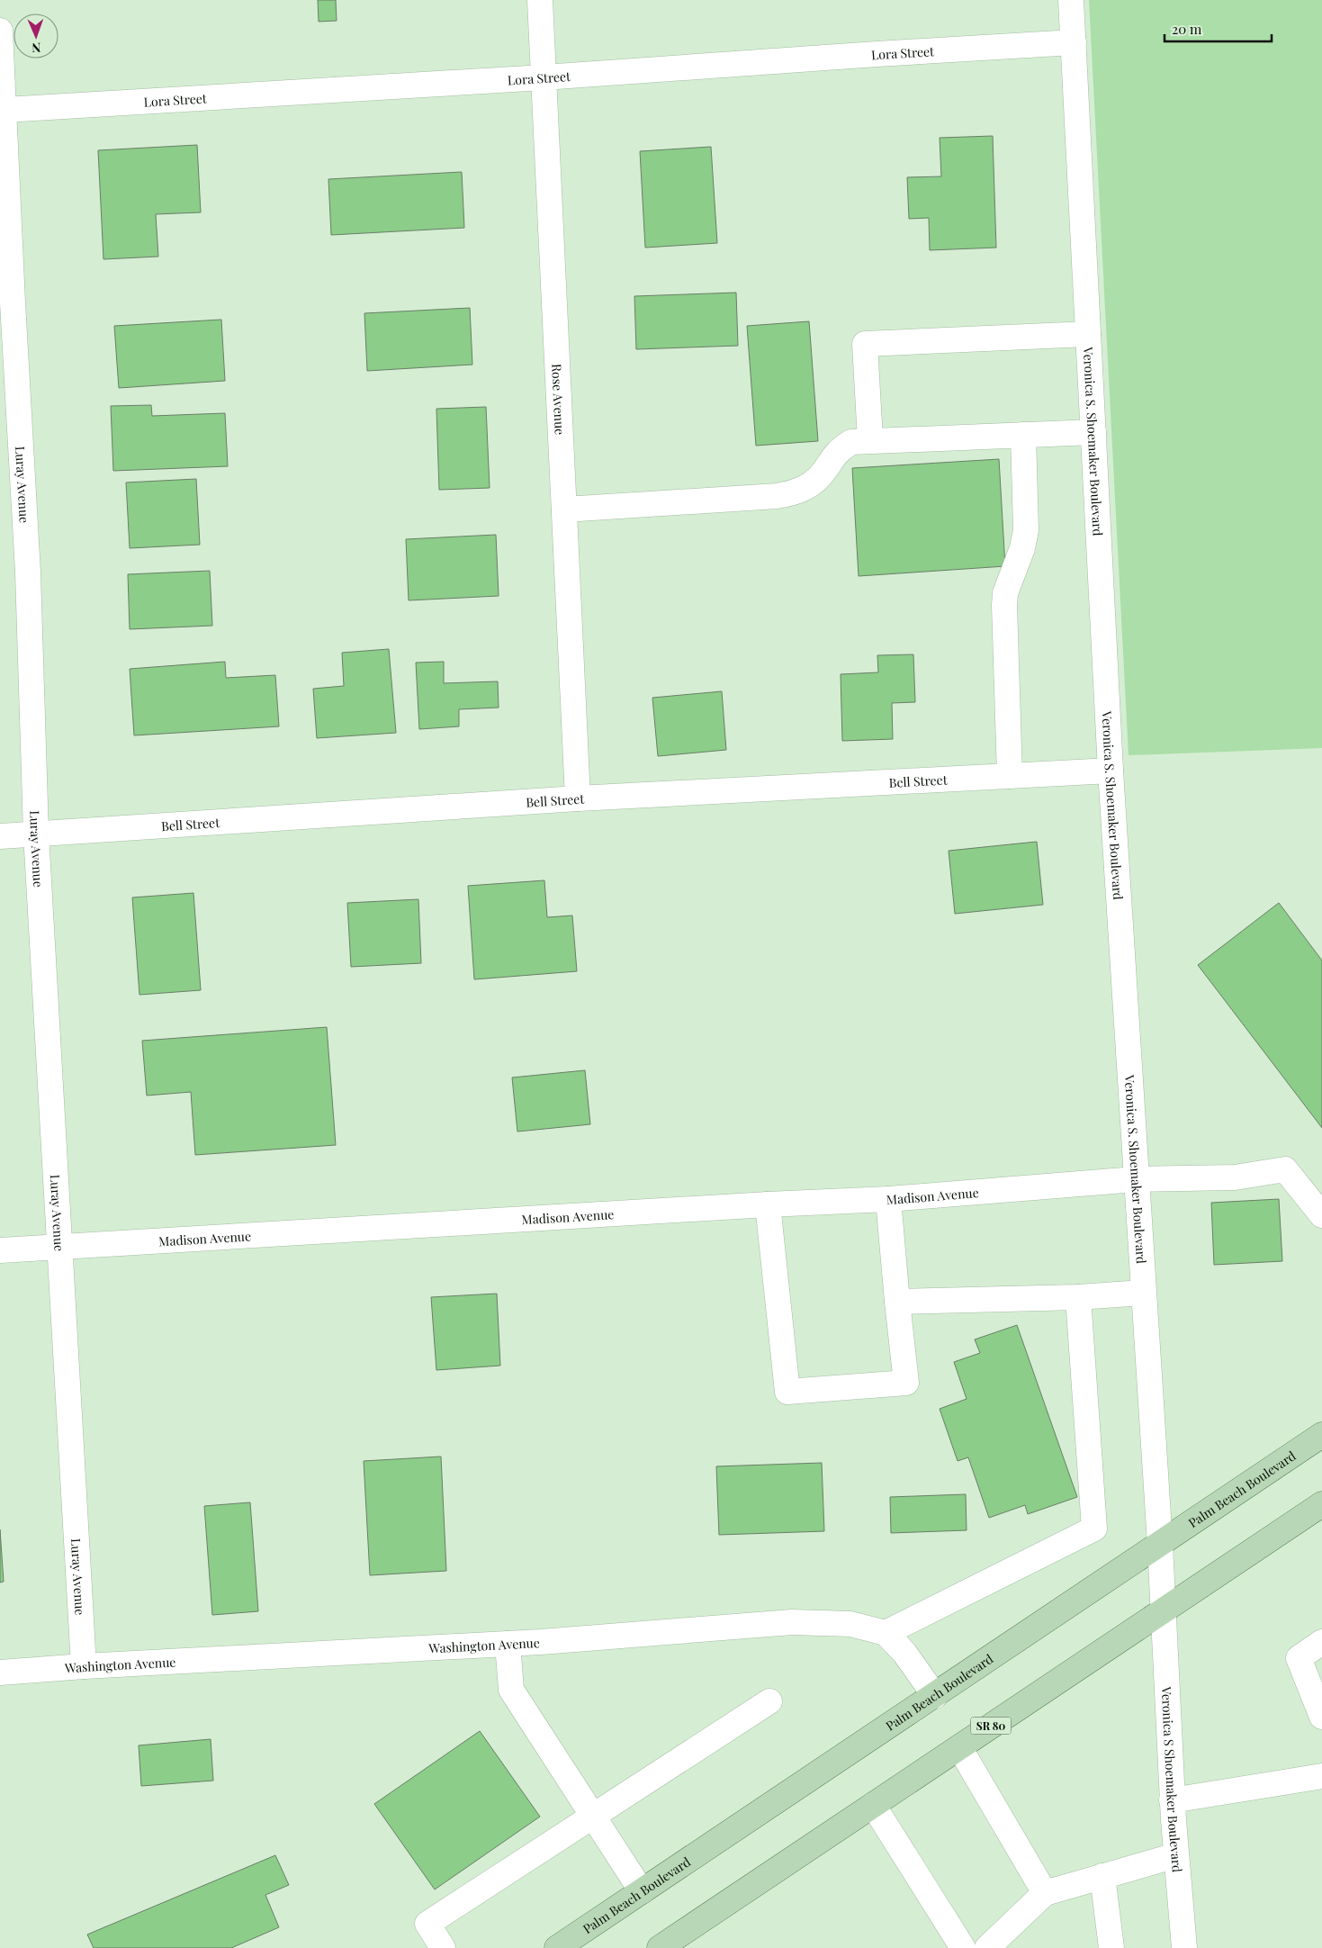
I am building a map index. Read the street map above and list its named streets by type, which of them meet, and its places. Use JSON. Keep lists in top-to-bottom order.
{
  "streets": {
    "main road": ["Palm Beach Boulevard", "SR 80"],
    "street": [
      "Lora Street",
      "Rose Avenue",
      "Veronica S. Shoemaker Boulevard",
      "Luray Avenue",
      "Bell Street",
      "Madison Avenue",
      "Washington Avenue",
      "Veronica S Shoemaker Boulevard"
    ]
  },
  "crossings": [
    ["Lora Street", "Rose Avenue"],
    ["Lora Street", "Veronica S. Shoemaker Boulevard"],
    ["Lora Street", "Luray Avenue"],
    ["Rose Avenue", "Bell Street"],
    ["Veronica S. Shoemaker Boulevard", "Bell Street"],
    ["Veronica S. Shoemaker Boulevard", "Madison Avenue"],
    ["Veronica S. Shoemaker Boulevard", "Palm Beach Boulevard"],
    ["Veronica S. Shoemaker Boulevard", "SR 80"],
    ["Veronica S. Shoemaker Boulevard", "Veronica S Shoemaker Boulevard"],
    ["Luray Avenue", "Bell Street"],
    ["Luray Avenue", "Madison Avenue"],
    ["Luray Avenue", "Washington Avenue"],
    ["SR 80", "Veronica S Shoemaker Boulevard"]
  ],
  "scale_bar": "20 m",
  "north": "bottom"
}
